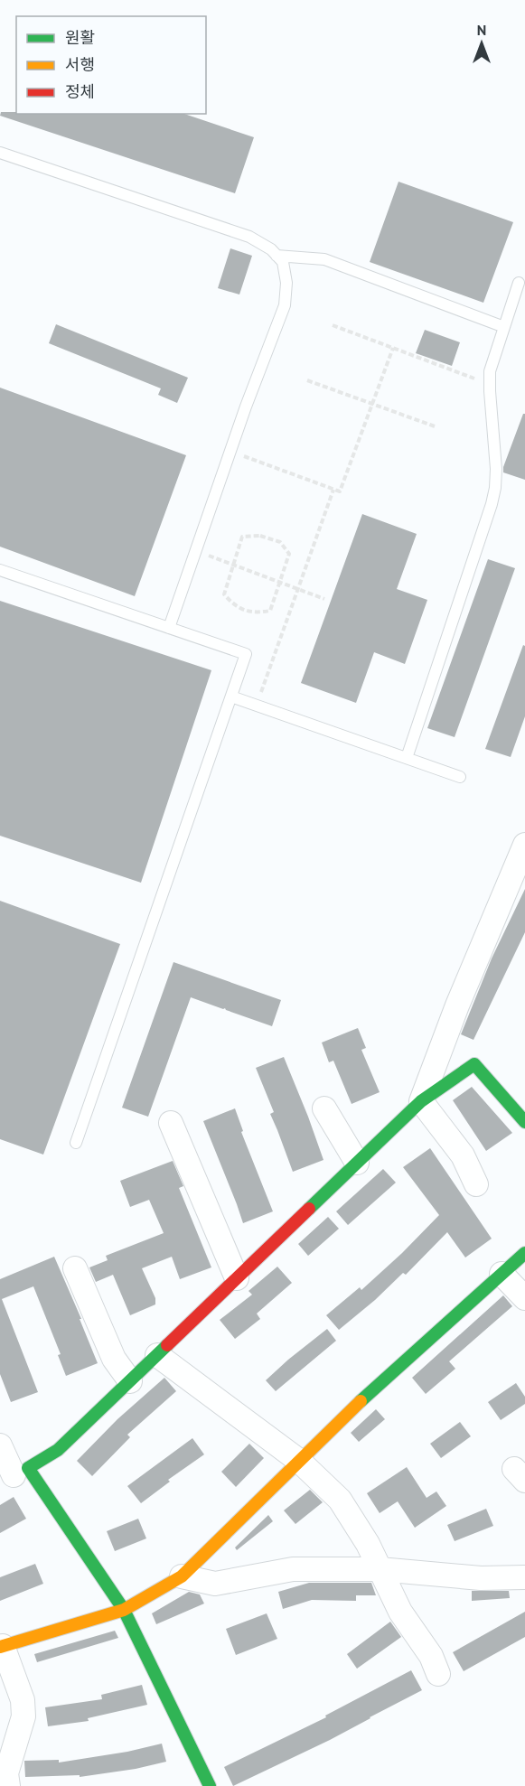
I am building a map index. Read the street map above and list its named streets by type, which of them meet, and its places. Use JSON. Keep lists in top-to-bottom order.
{
  "legend": ["원활", "서행", "정체"],
  "north": "top"
}
